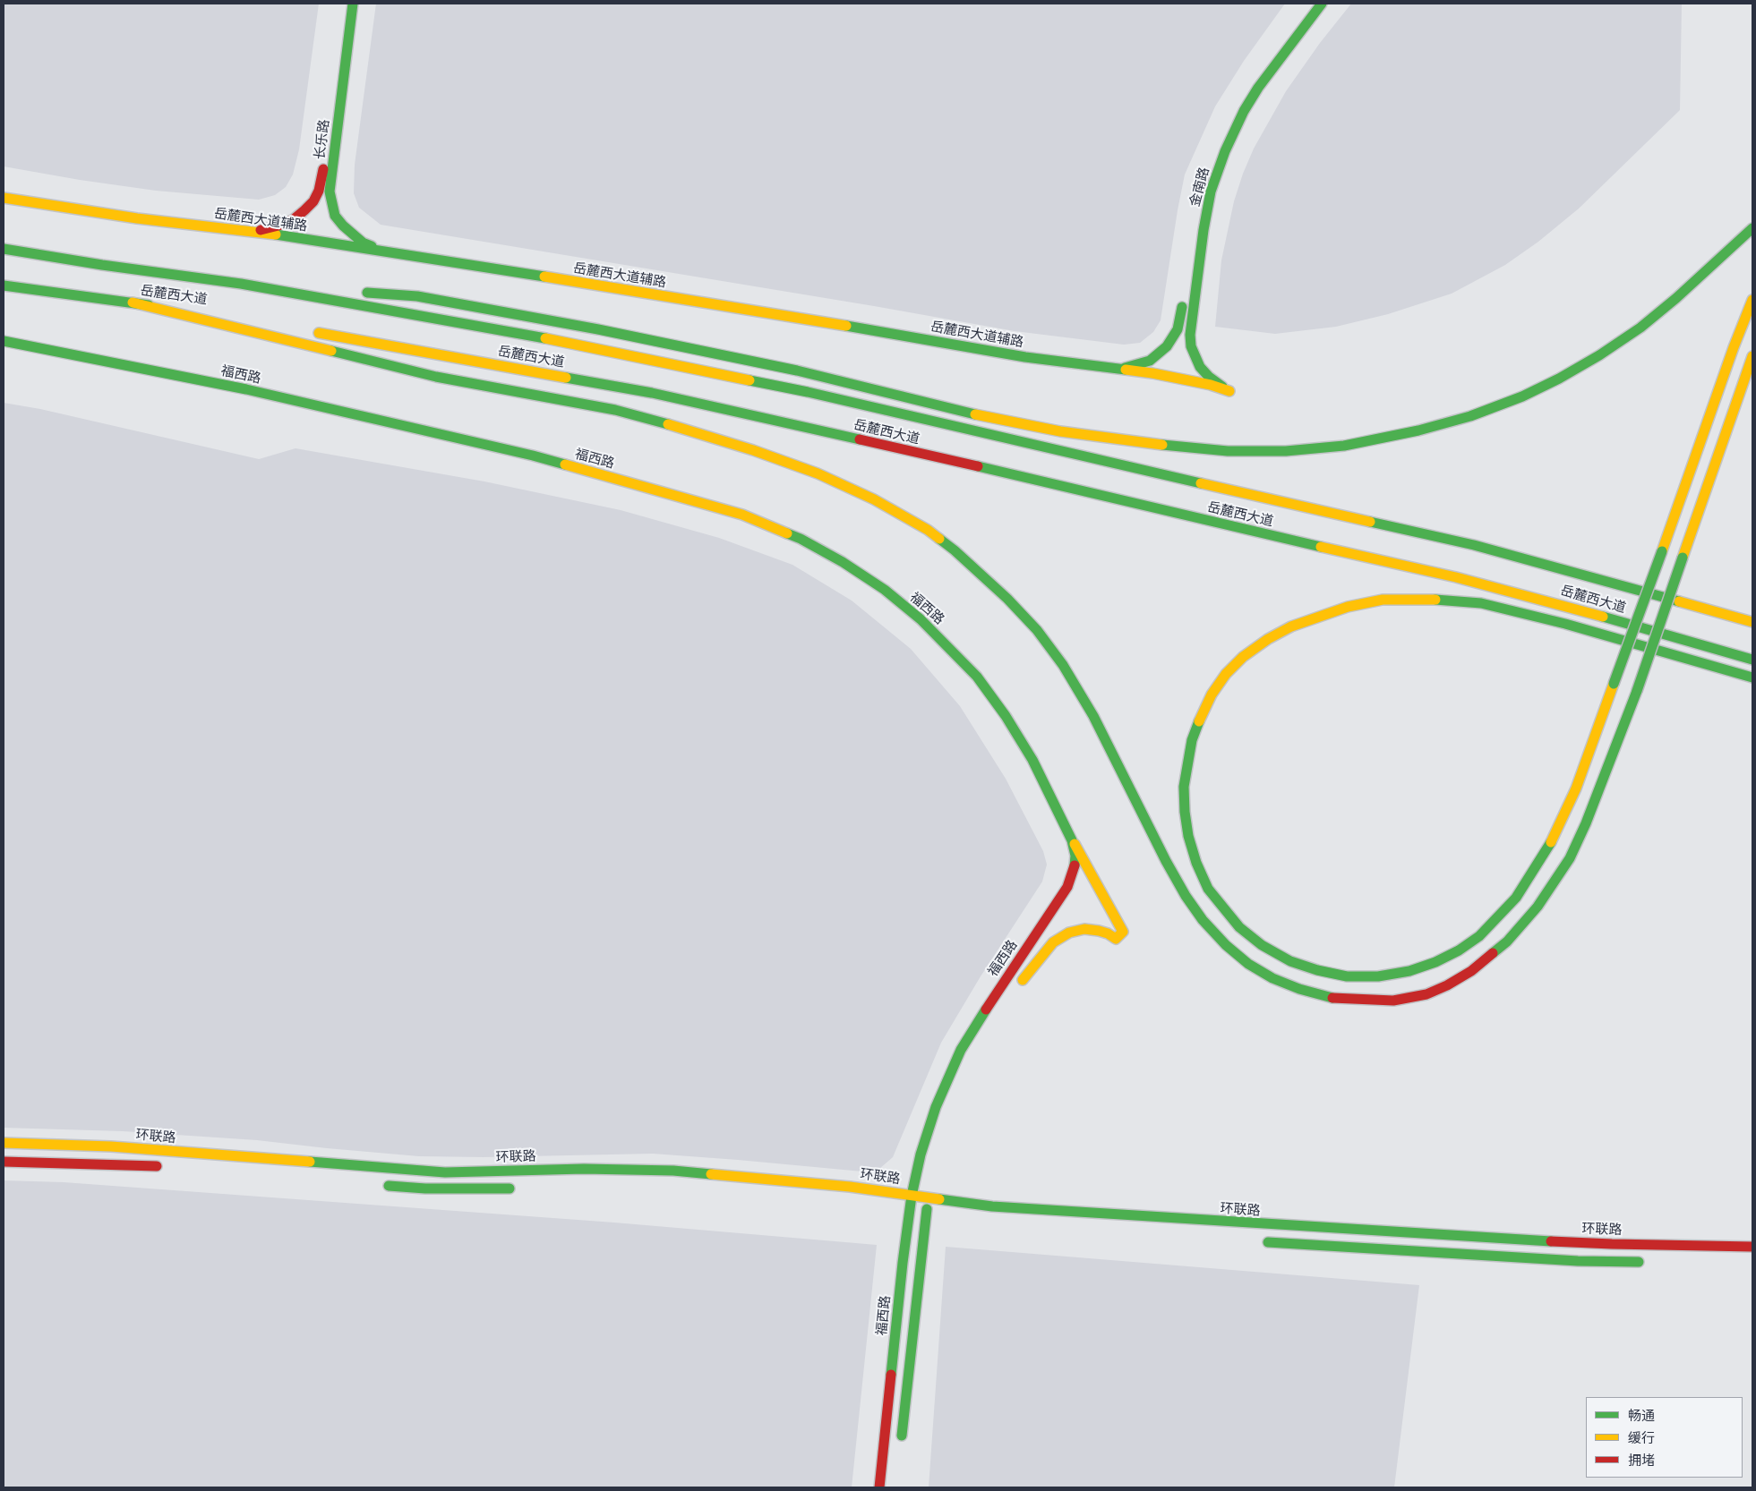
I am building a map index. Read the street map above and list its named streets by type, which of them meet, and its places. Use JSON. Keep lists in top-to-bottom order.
{
  "streets": {
    "main road": [
      "长乐路",
      "金南路",
      "岳麓西大道辅路",
      "岳麓西大道",
      "福西路",
      "环联路"
    ]
  },
  "crossings": [
    ["长乐路", "岳麓西大道辅路"],
    ["金南路", "岳麓西大道辅路"],
    ["福西路", "环联路"]
  ],
  "legend": ["畅通", "缓行", "拥堵"]
}
